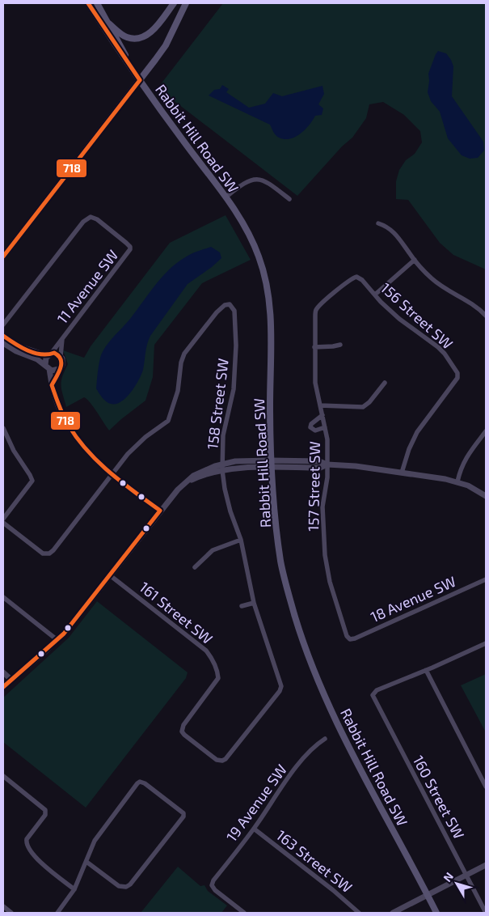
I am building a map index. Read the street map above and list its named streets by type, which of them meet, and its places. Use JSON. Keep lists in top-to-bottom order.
{
  "streets": {
    "main road": ["Rabbit Hill Road SW"],
    "street": [
      "11 Avenue SW",
      "156 Street SW",
      "158 Street SW",
      "157 Street SW",
      "18 Avenue SW",
      "161 Street SW",
      "160 Street SW",
      "19 Avenue SW",
      "163 Street SW"
    ]
  },
  "crossings": [
    ["156 Street SW", "157 Street SW"],
    ["158 Street SW", "161 Street SW"],
    ["157 Street SW", "18 Avenue SW"],
    ["19 Avenue SW", "163 Street SW"]
  ],
  "lines": ["transit line 718"],
  "north": "top left"
}
